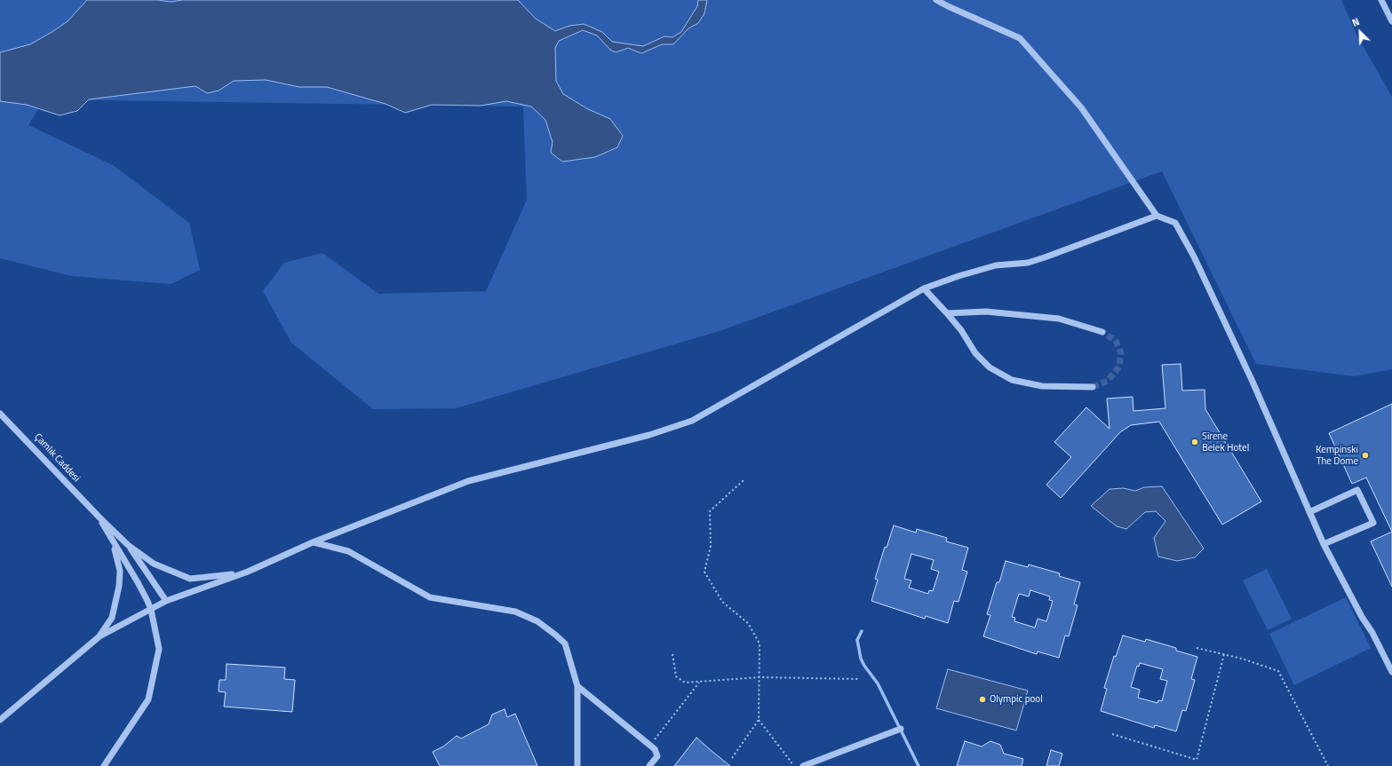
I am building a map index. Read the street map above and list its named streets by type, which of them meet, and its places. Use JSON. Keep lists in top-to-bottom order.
{
  "streets": {
    "street": ["Çamlık Caddesi"]
  },
  "places": ["Sirene Belek Hotel", "Kempinski The Dome", "Olympic pool"],
  "north": "top left"
}
